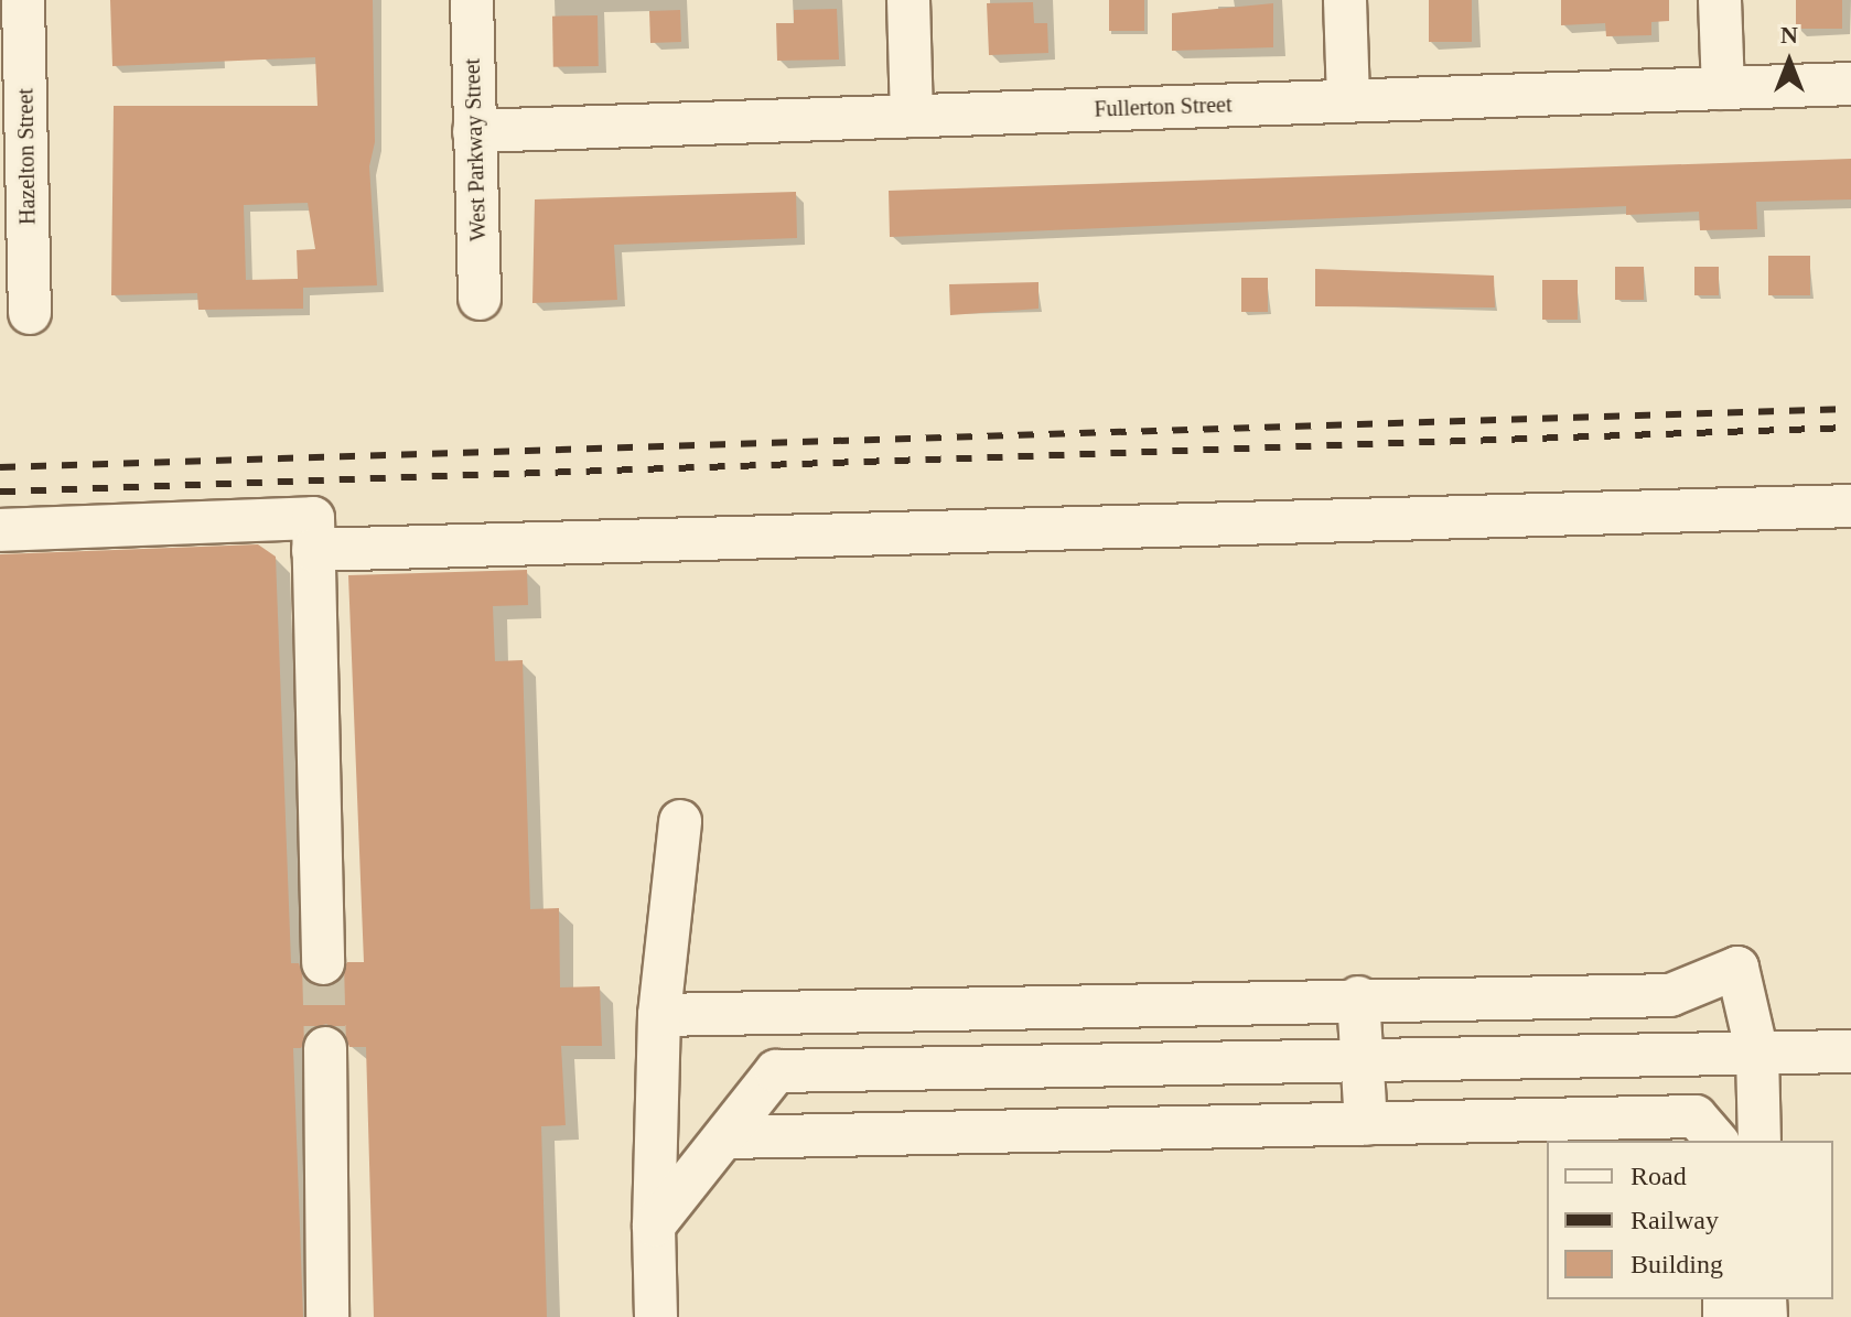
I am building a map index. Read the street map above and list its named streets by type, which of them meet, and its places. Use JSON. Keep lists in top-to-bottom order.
{
  "streets": {
    "street": ["Fullerton Street", "West Parkway Street", "Hazelton Street"]
  },
  "crossings": [
    ["Fullerton Street", "West Parkway Street"]
  ],
  "legend": ["Road", "Railway", "Building"],
  "north": "top"
}
